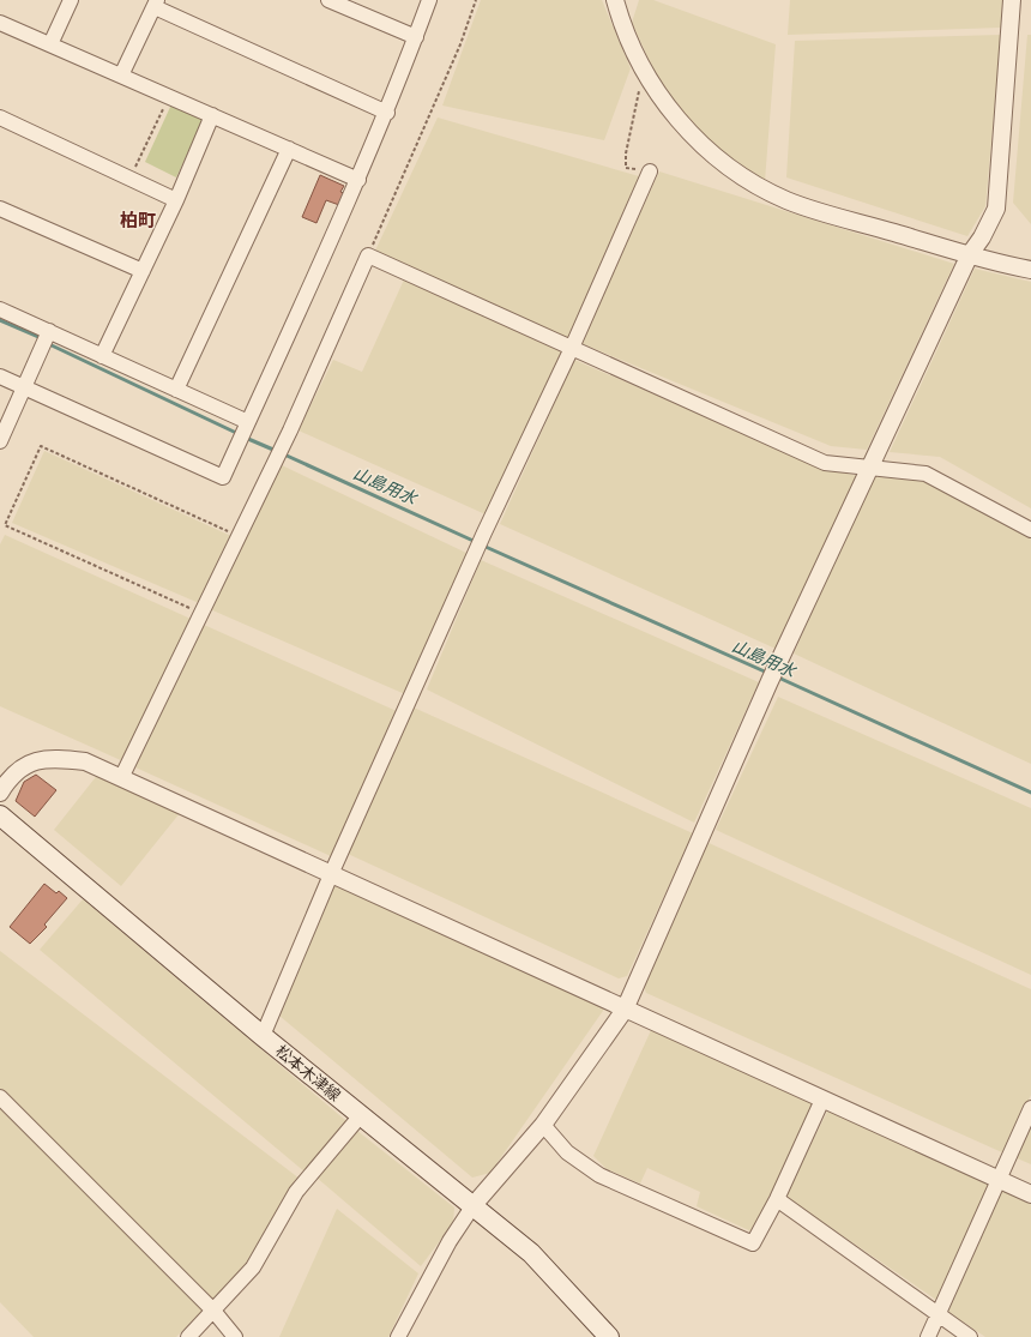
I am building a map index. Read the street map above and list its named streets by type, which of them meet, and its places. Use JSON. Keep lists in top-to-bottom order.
{
  "streets": {
    "main road": ["松本木津線"]
  },
  "districts": ["柏町"],
  "water": ["山島用水"]
}
